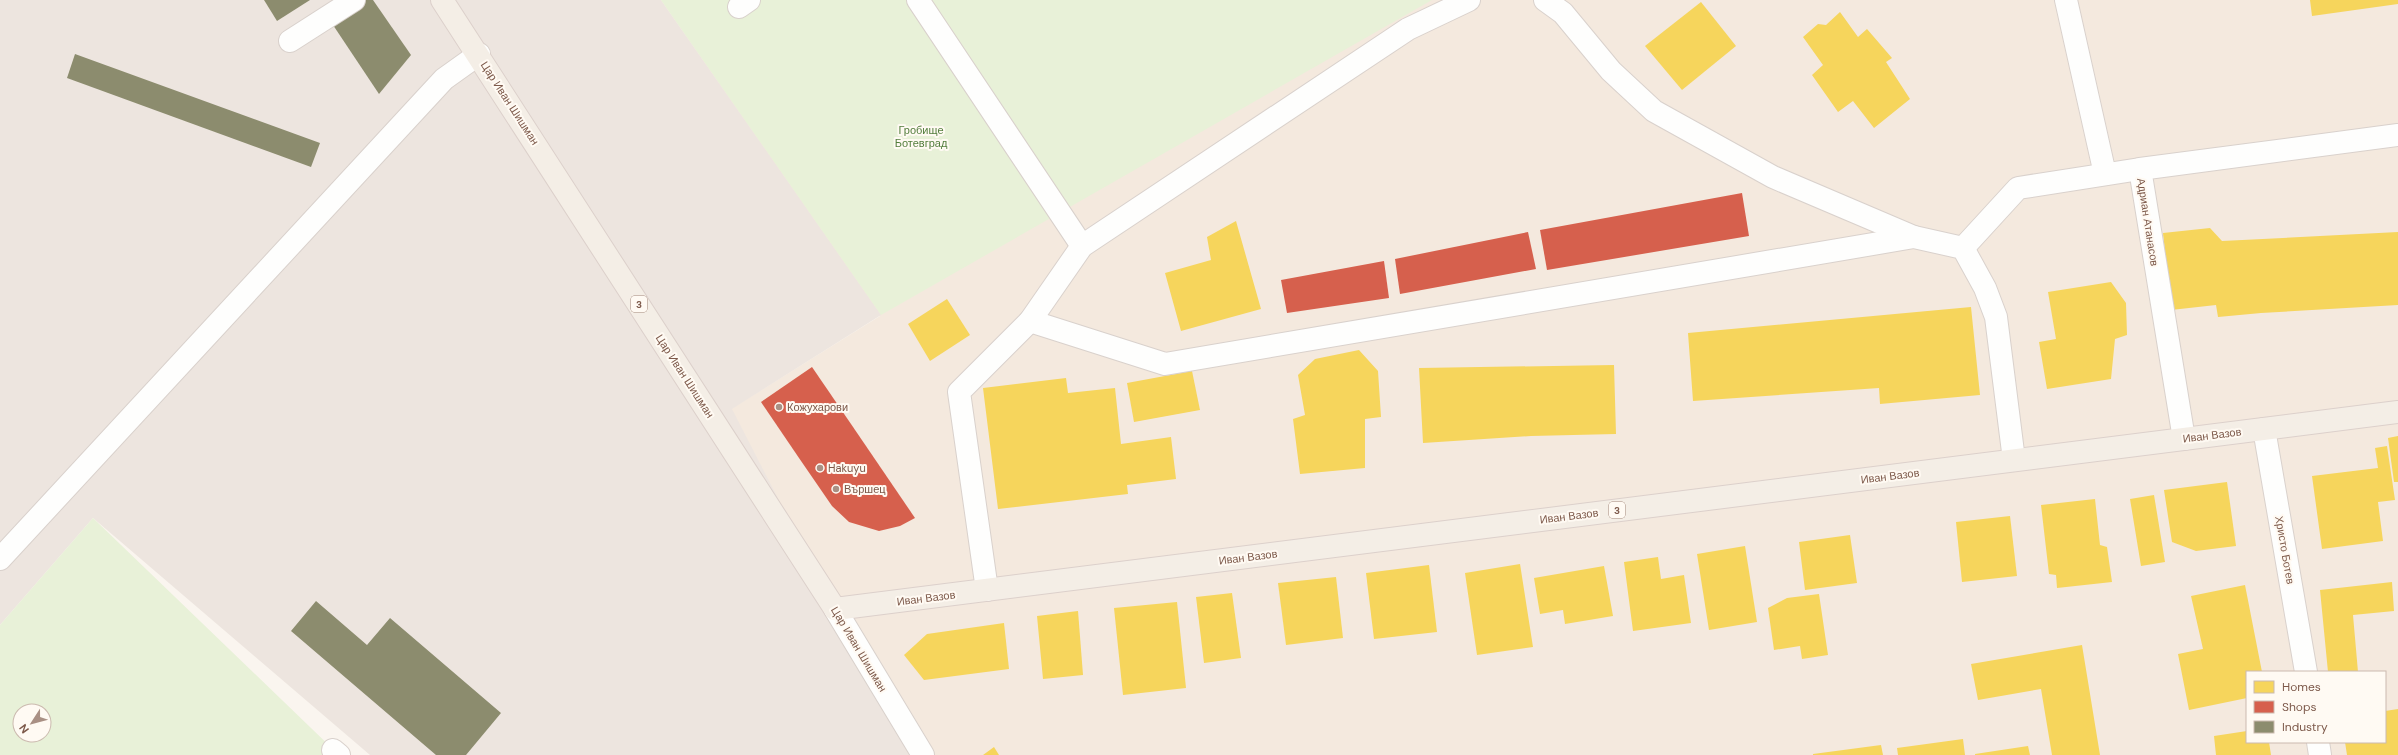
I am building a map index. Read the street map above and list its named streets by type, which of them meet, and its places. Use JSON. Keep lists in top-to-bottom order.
{
  "streets": {
    "main road": ["Цар Иван Шишман", "3", "Иван Вазов"],
    "street": ["Адриан Атанасов", "Христо Ботев"]
  },
  "crossings": [
    ["Цар Иван Шишман", "Иван Вазов"],
    ["Адриан Атанасов", "Иван Вазов"],
    ["Иван Вазов", "Христо Ботев"]
  ],
  "parks": ["Гробище Ботевград"],
  "places": ["Кожухарови", "Hakuyu", "Вършец"],
  "legend": ["Homes", "Shops", "Industry"],
  "north": "bottom left"
}
